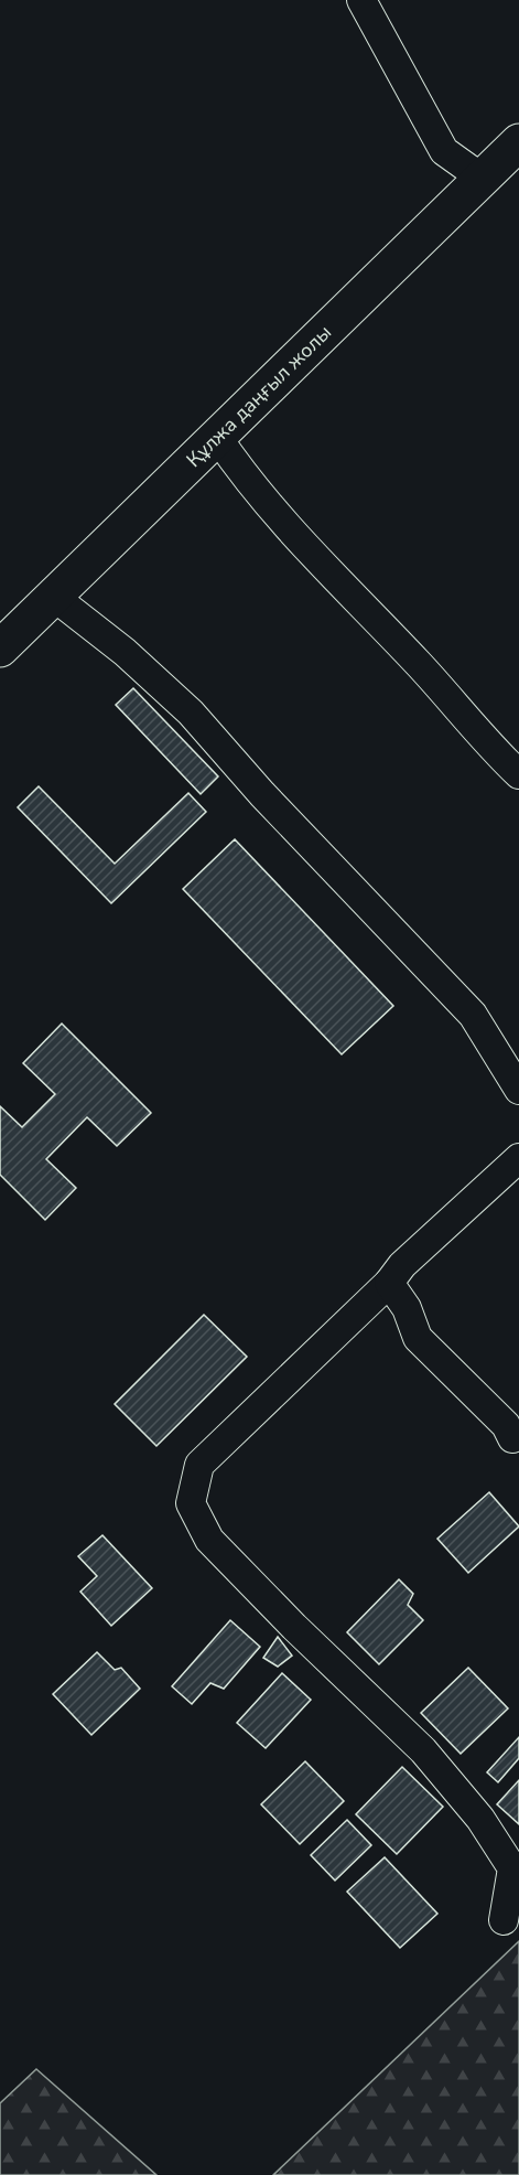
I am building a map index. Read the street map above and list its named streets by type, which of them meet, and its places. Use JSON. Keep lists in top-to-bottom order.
{
  "streets": {
    "main road": ["Құлжа даңғыл жолы"]
  }
}
